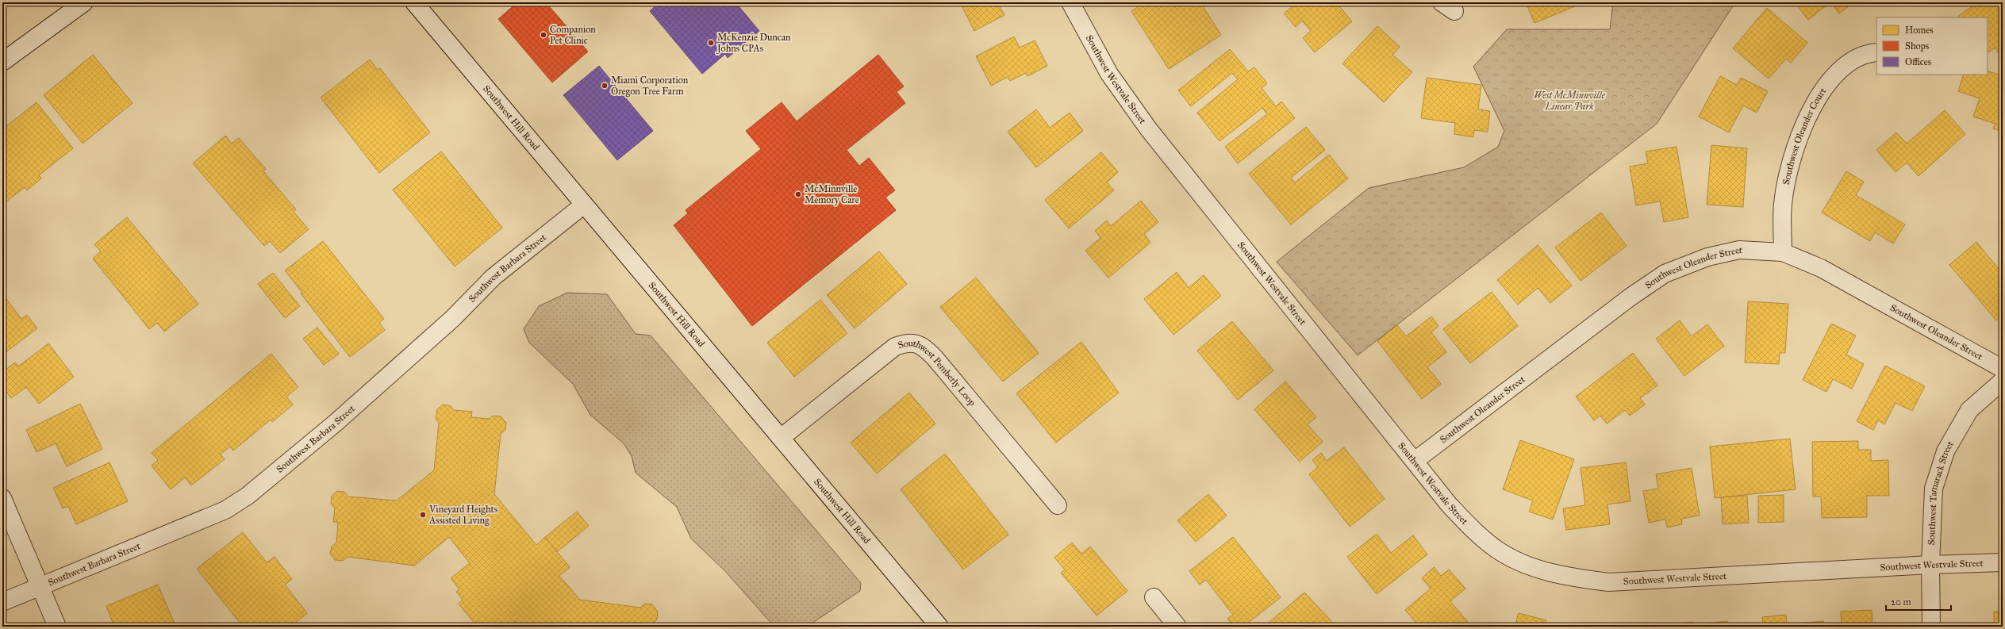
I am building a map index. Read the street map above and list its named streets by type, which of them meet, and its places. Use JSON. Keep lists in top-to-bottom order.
{
  "streets": {
    "street": [
      "Southwest Westvale Street",
      "Southwest Hill Road",
      "Southwest Oleander Court",
      "Southwest Barbara Street",
      "Southwest Oleander Street",
      "Southwest Pemberly Loop",
      "Southwest Tamarack Street"
    ]
  },
  "crossings": [
    ["Southwest Westvale Street", "Southwest Oleander Street"],
    ["Southwest Westvale Street", "Southwest Tamarack Street"],
    ["Southwest Hill Road", "Southwest Barbara Street"],
    ["Southwest Hill Road", "Southwest Pemberly Loop"],
    ["Southwest Oleander Court", "Southwest Oleander Street"]
  ],
  "parks": ["West McMinnville Linear Park"],
  "places": [
    "Companion Pet Clinic",
    "McKenzie Duncan Johns CPAs",
    "Miami Corporation Oregon Tree Farm",
    "McMinnville Memory Care",
    "Vineyard Heights Assisted Living"
  ],
  "legend": ["Homes", "Shops", "Offices"],
  "scale_bar": "20 m"
}
